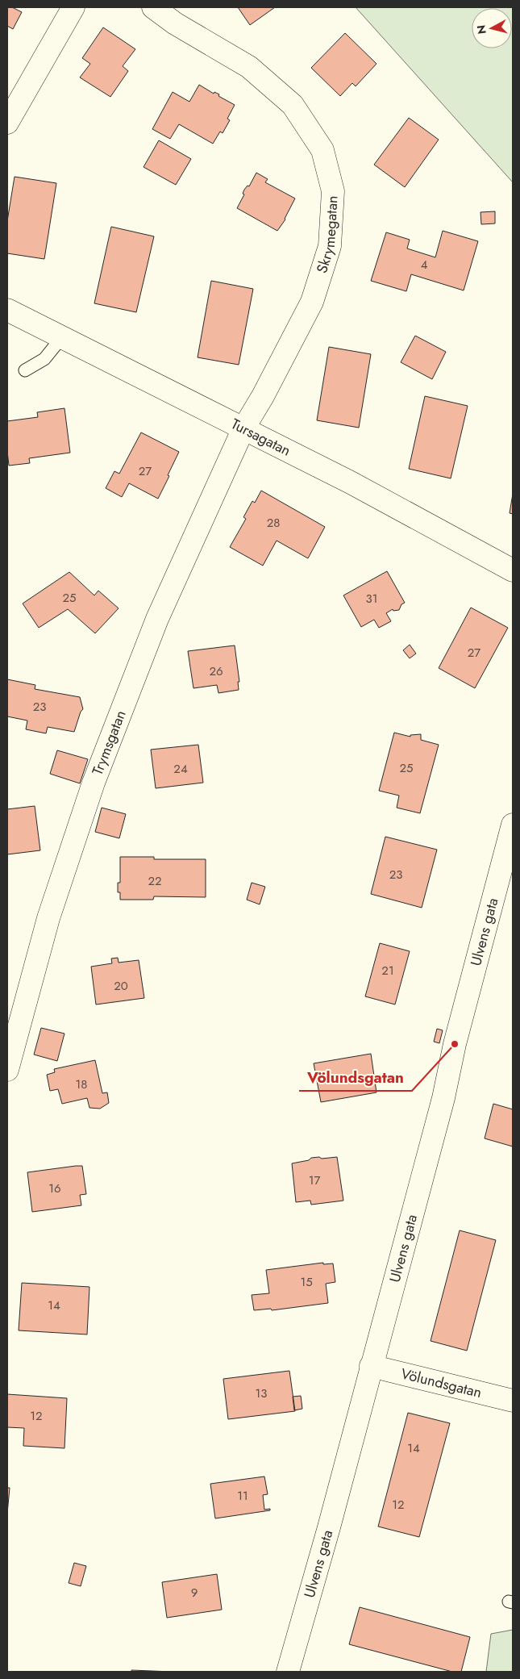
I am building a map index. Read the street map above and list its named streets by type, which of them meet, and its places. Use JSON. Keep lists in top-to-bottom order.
{
  "streets": {
    "street": [
      "Skrymegatan",
      "Tursagatan",
      "Trymsgatan",
      "Ulvens gata",
      "Völundsgatan"
    ]
  },
  "crossings": [
    ["Skrymegatan", "Tursagatan"],
    ["Skrymegatan", "Trymsgatan"],
    ["Tursagatan", "Trymsgatan"],
    ["Ulvens gata", "Völundsgatan"]
  ],
  "places": ["Völundsgatan"],
  "house_numbers": [
    "4",
    "27",
    "28",
    "25",
    "31",
    "27",
    "26",
    "23",
    "25",
    "24",
    "23",
    "22",
    "21",
    "20",
    "18",
    "17",
    "16",
    "15",
    "14",
    "13",
    "12",
    "14",
    "11",
    "12",
    "9"
  ],
  "north": "left"
}
